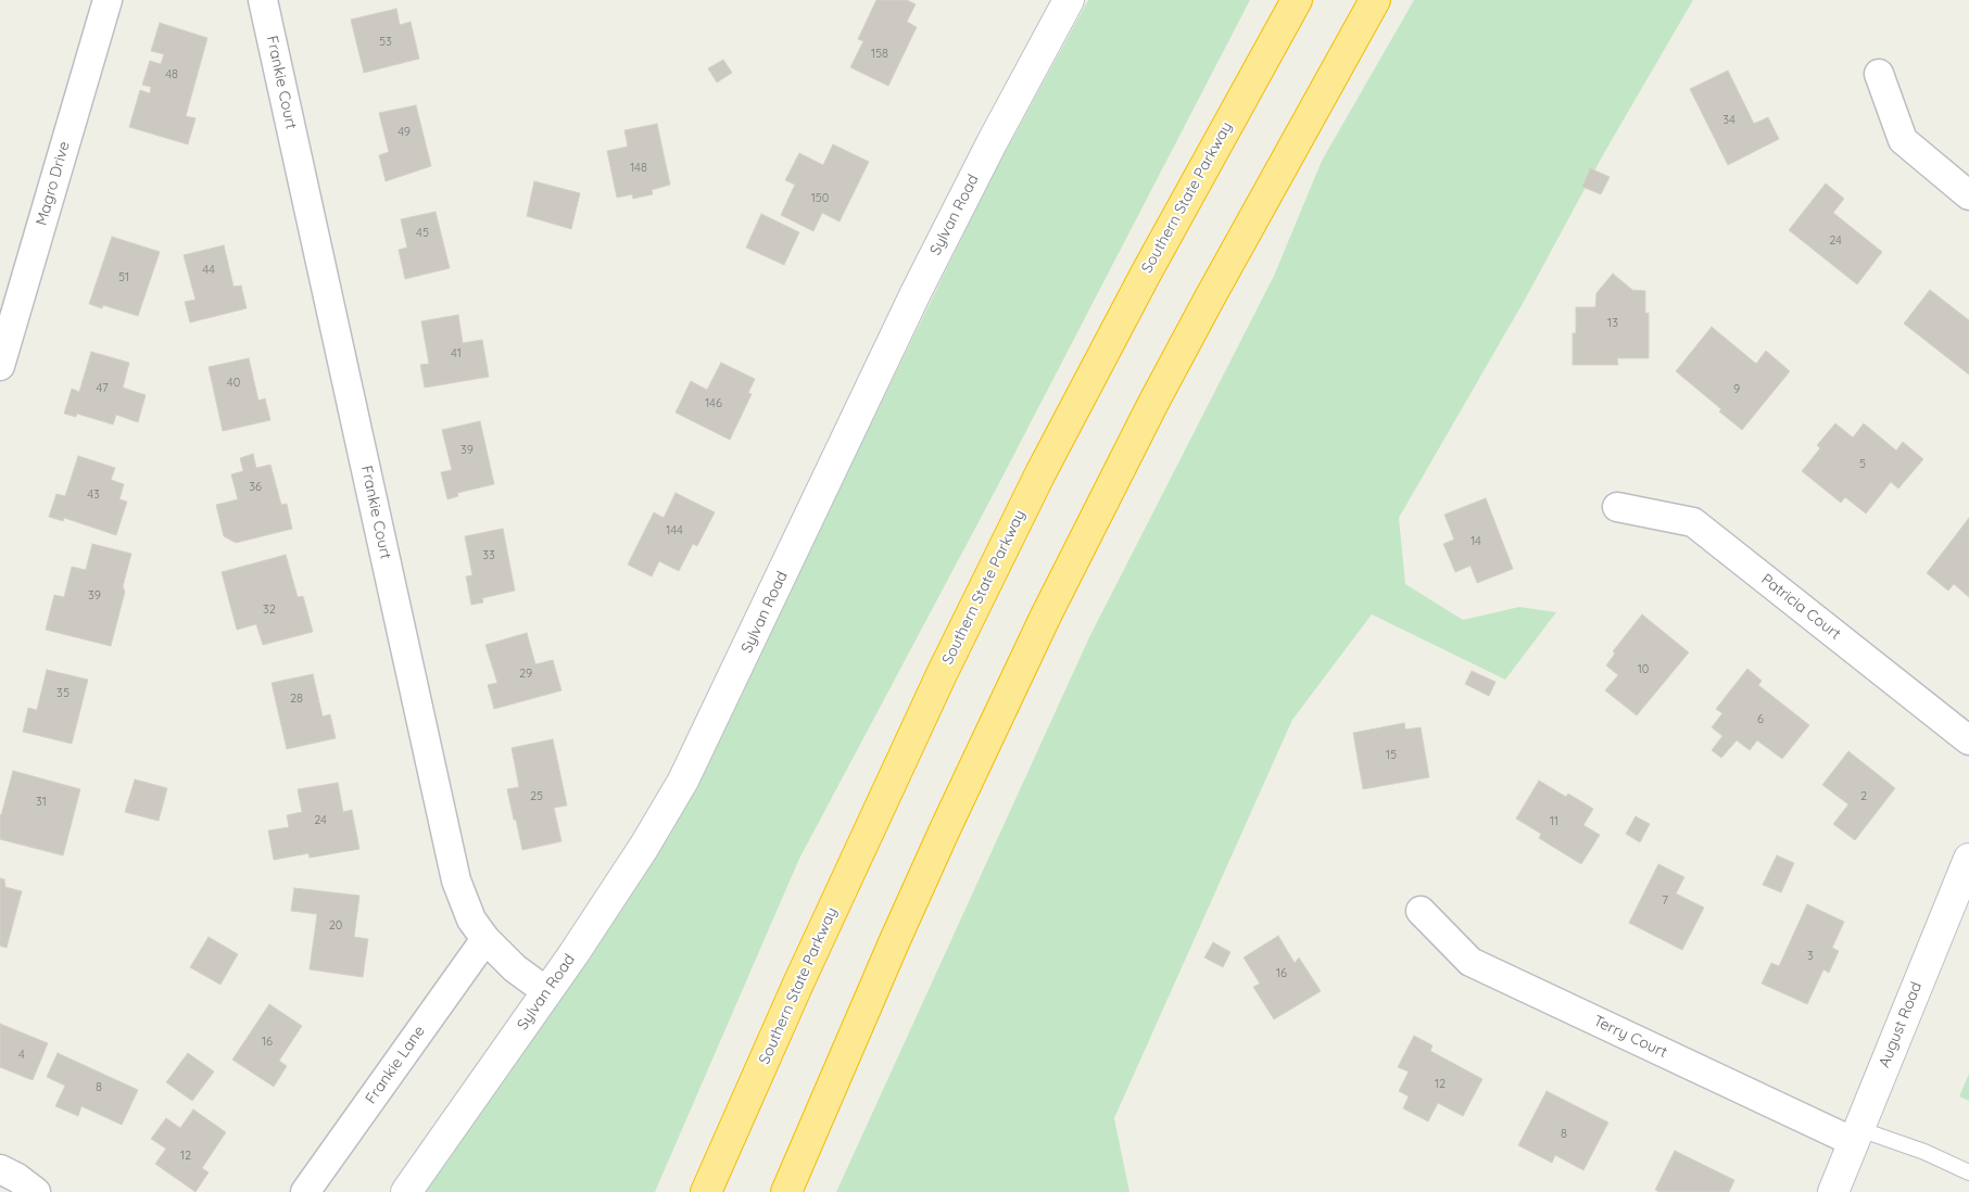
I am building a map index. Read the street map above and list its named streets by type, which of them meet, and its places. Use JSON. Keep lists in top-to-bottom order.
{
  "streets": {
    "highway": ["Southern State Parkway"],
    "street": [
      "Frankie Court",
      "Magro Drive",
      "Sylvan Road",
      "Patricia Court",
      "August Road",
      "Terry Court",
      "Frankie Lane"
    ]
  },
  "crossings": [
    ["Frankie Court", "Sylvan Road"],
    ["Frankie Court", "Frankie Lane"],
    ["August Road", "Terry Court"]
  ],
  "house_numbers": [
    "53",
    "158",
    "48",
    "34",
    "49",
    "148",
    "150",
    "45",
    "24",
    "44",
    "51",
    "13",
    "41",
    "40",
    "47",
    "9",
    "146",
    "39",
    "5",
    "36",
    "43",
    "144",
    "14",
    "33",
    "39",
    "32",
    "10",
    "29",
    "35",
    "28",
    "6",
    "15",
    "25",
    "2",
    "31",
    "24",
    "11",
    "7",
    "20",
    "3",
    "16",
    "16",
    "4",
    "12",
    "8",
    "8",
    "12"
  ]
}
